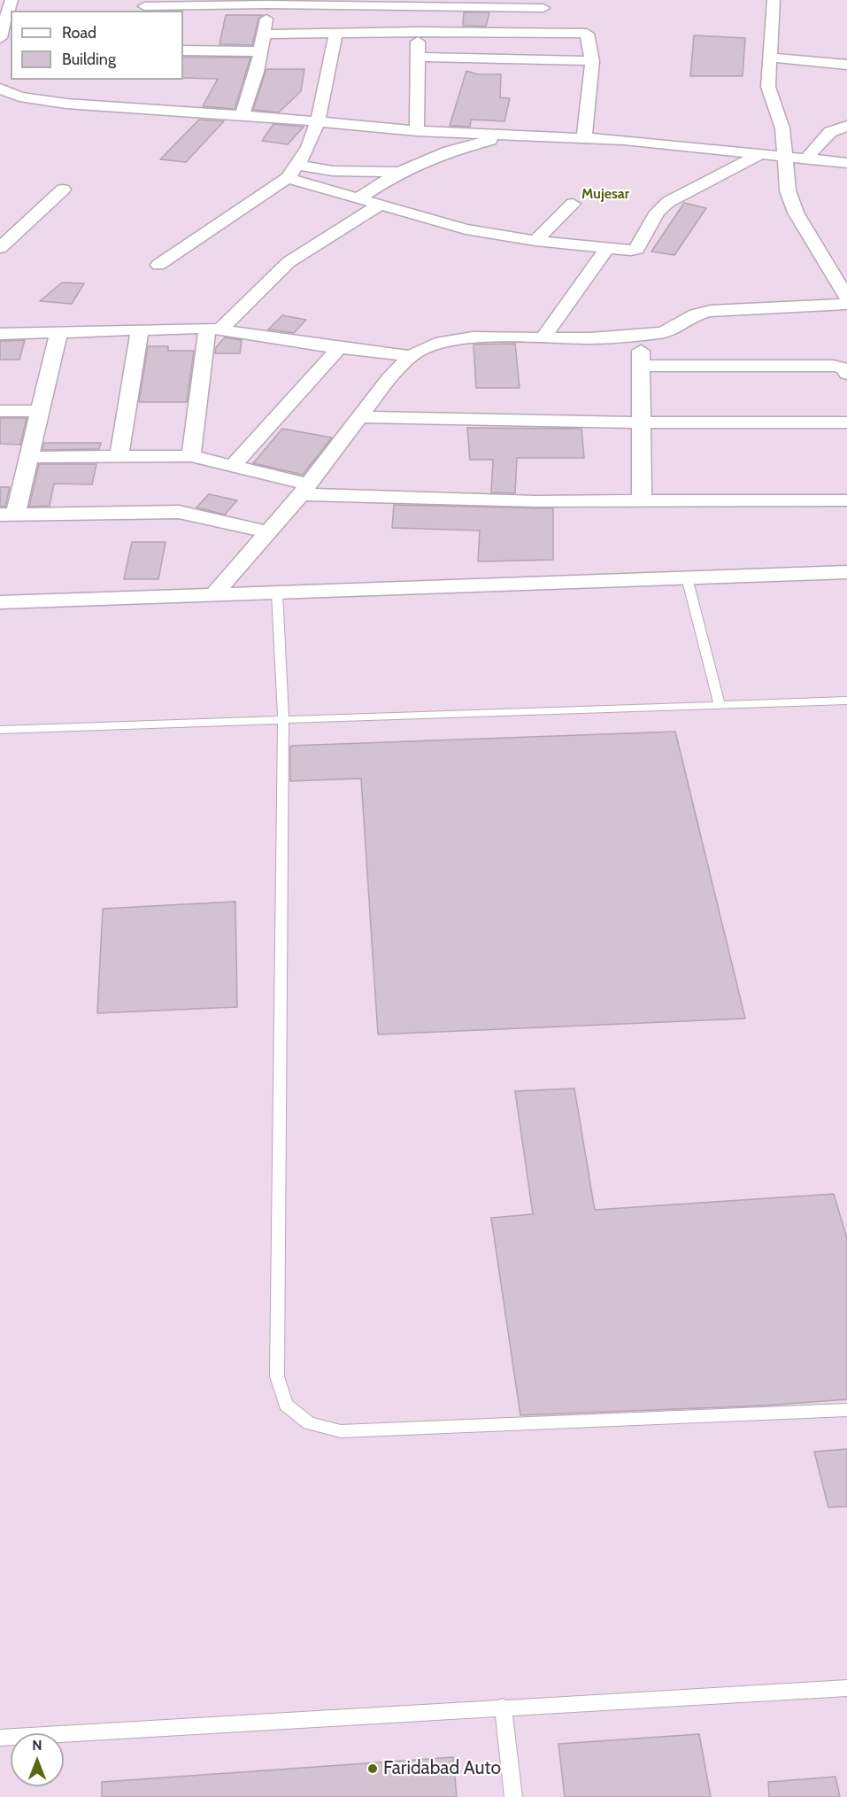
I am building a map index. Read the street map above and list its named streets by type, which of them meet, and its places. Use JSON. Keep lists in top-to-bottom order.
{
  "districts": ["Mujesar"],
  "places": ["Faridabad Auto"],
  "legend": ["Road", "Building"],
  "north": "top"
}
